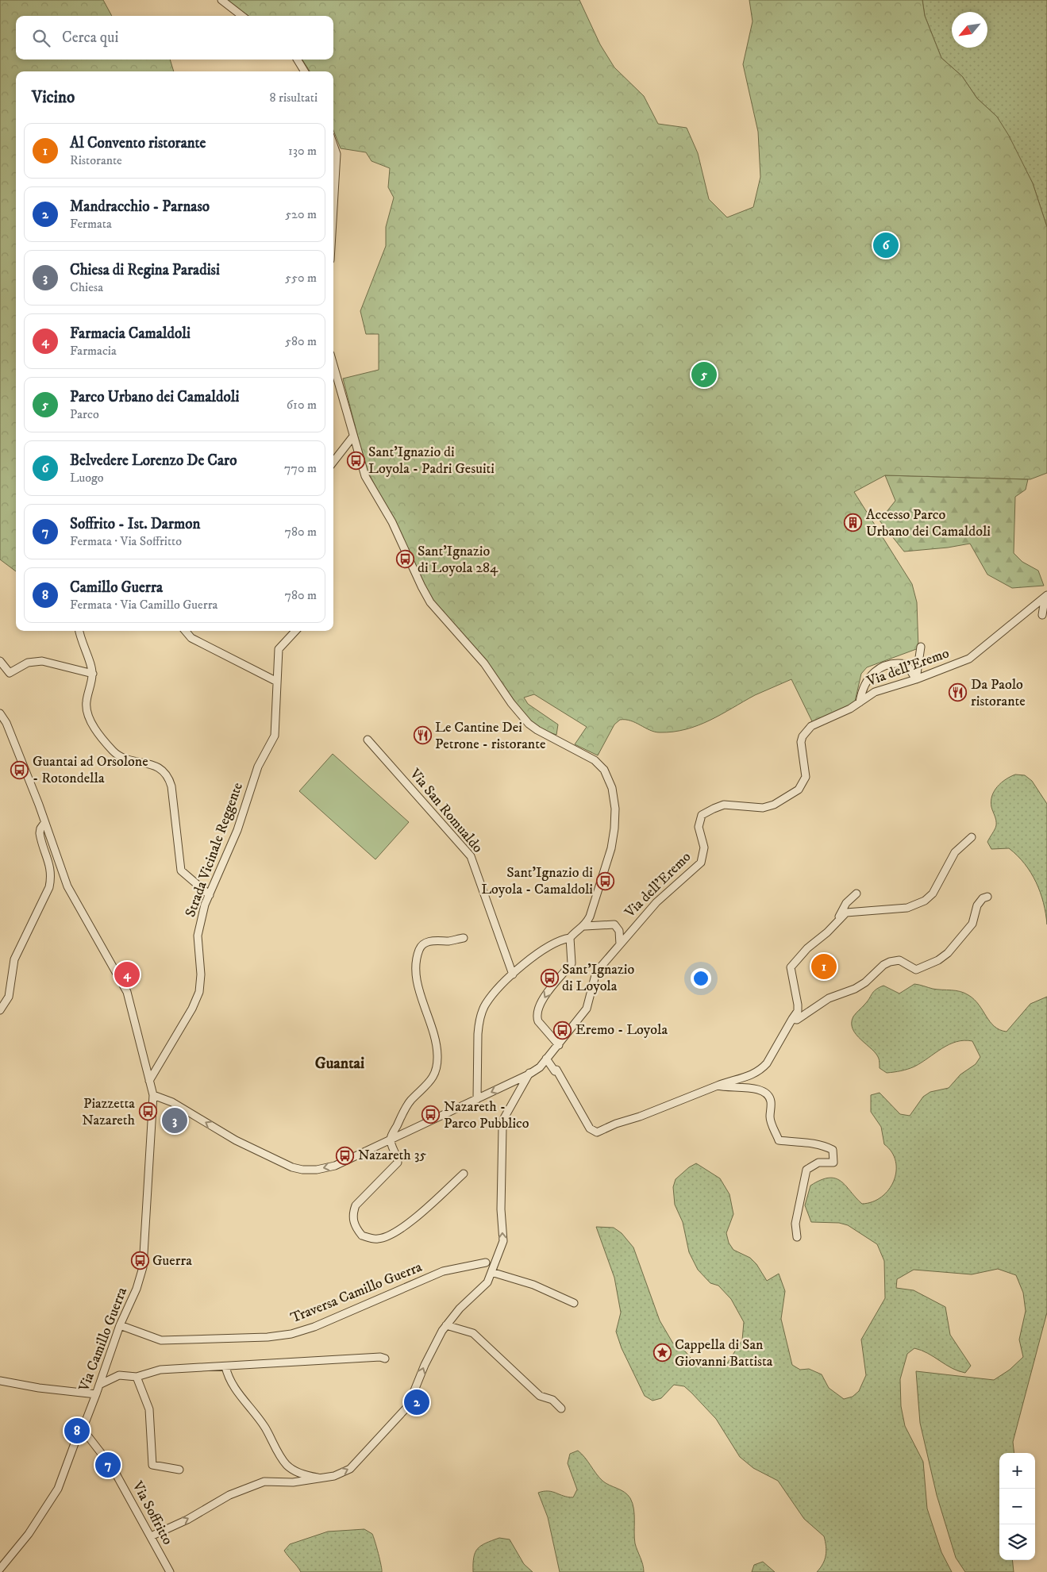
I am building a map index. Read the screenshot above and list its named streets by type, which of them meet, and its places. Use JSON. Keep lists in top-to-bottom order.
{
  "streets": {
    "street": [
      "Via dell'Eremo",
      "Via San Romualdo",
      "Strada Vicinale Reggente",
      "Traversa Camillo Guerra",
      "Via Camillo Guerra",
      "Via Soffritto"
    ]
  },
  "crossings": [
    ["Strada Vicinale Reggente", "Via Camillo Guerra"],
    ["Traversa Camillo Guerra", "Via Camillo Guerra"],
    ["Via Camillo Guerra", "Via Soffritto"]
  ],
  "districts": ["Guantai"],
  "places": {
    "bus stop": [
      "Sant'Ignazio di Loyola - Padri Gesuiti",
      "Sant'Ignazio di Loyola 284",
      "Guantai ad Orsolone - Rotondella",
      "Sant'Ignazio di Loyola - Camaldoli",
      "Sant'Ignazio di Loyola",
      "Eremo - Loyola",
      "Piazzetta Nazareth",
      "Nazareth - Parco Pubblico",
      "Nazareth 35",
      "Guerra"
    ],
    "building": ["Accesso Parco Urbano dei Camaldoli"],
    "restaurant": ["Da Paolo ristorante", "Le Cantine Dei Petrone - ristorante"],
    "place": ["Cappella di San Giovanni Battista"]
  },
  "north": "bottom left",
  "page": {
    "search": "Cerca qui",
    "heading": ["Vicino", "8 risultati"],
    "list": [
      {
        "mark": "1",
        "name": "Al Convento ristorante",
        "note": "Ristorante",
        "value": "130 m"
      },
      {
        "mark": "2",
        "name": "Mandracchio - Parnaso",
        "note": "Fermata",
        "value": "520 m"
      },
      {
        "mark": "3",
        "name": "Chiesa di Regina Paradisi",
        "note": "Chiesa",
        "value": "550 m"
      },
      {
        "mark": "4",
        "name": "Farmacia Camaldoli",
        "note": "Farmacia",
        "value": "580 m"
      },
      {
        "mark": "5",
        "name": "Parco Urbano dei Camaldoli",
        "note": "Parco",
        "value": "610 m"
      },
      {
        "mark": "6",
        "name": "Belvedere Lorenzo De Caro",
        "note": "Luogo",
        "value": "770 m"
      },
      {
        "mark": "7",
        "name": "Soffrito - Ist. Darmon",
        "note": "Fermata · Via Soffritto",
        "value": "780 m"
      },
      {
        "mark": "8",
        "name": "Camillo Guerra",
        "note": "Fermata · Via Camillo Guerra",
        "value": "780 m"
      }
    ],
    "pins": [
      "6",
      "5",
      "1",
      "4",
      "3",
      "2",
      "8",
      "7"
    ],
    "map_buttons": ["+", "−"]
  }
}
